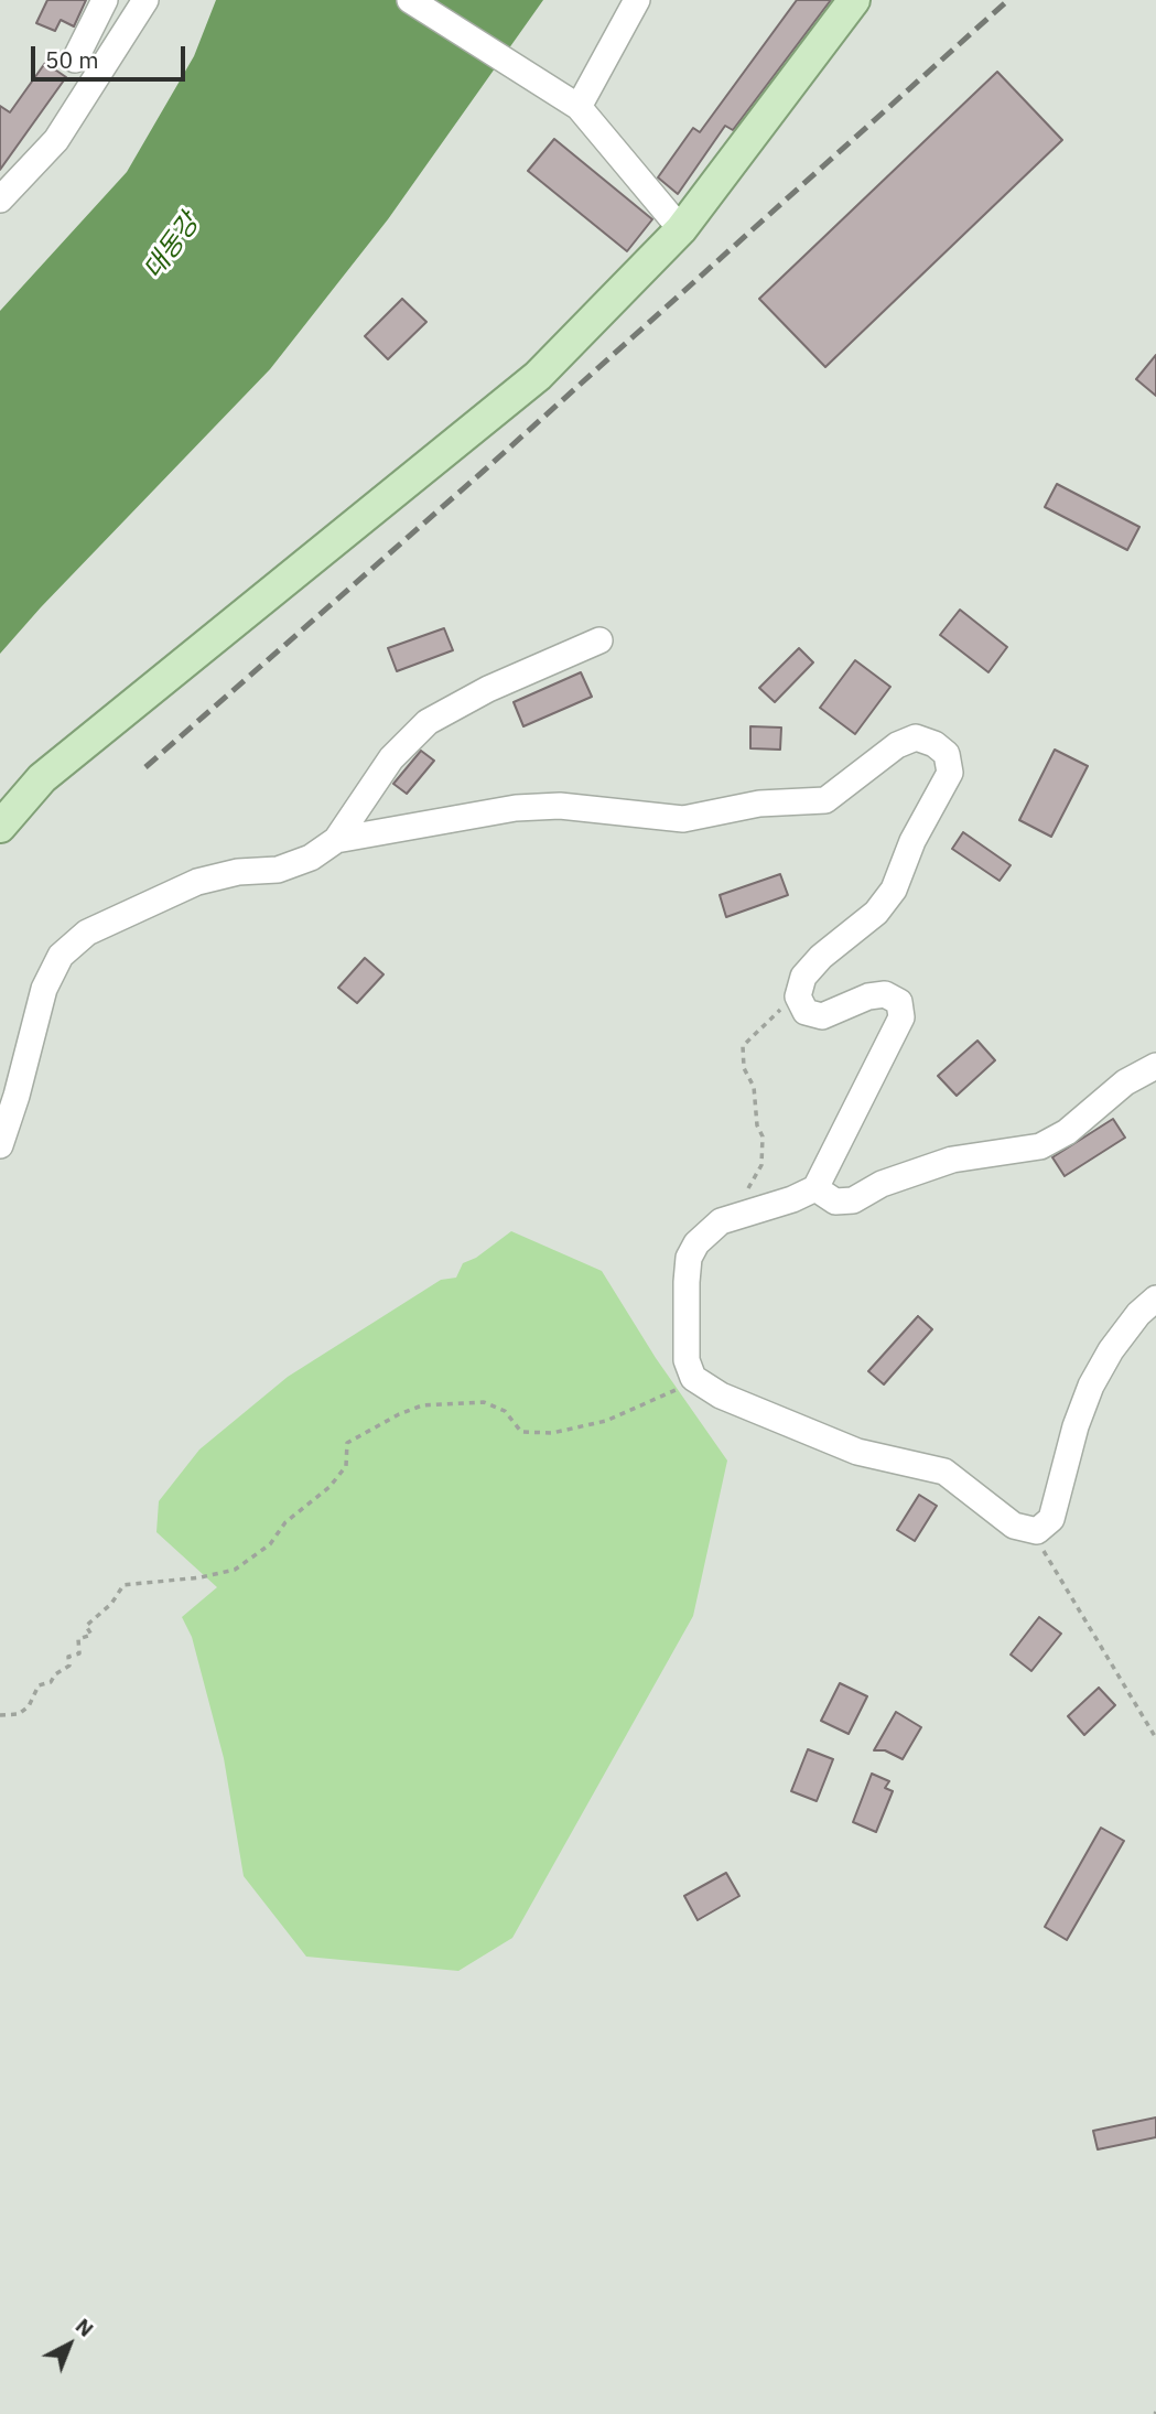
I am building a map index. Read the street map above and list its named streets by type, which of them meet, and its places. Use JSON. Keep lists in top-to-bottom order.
{
  "water": ["대동강"],
  "scale_bar": "50 m",
  "north": "top right"
}
